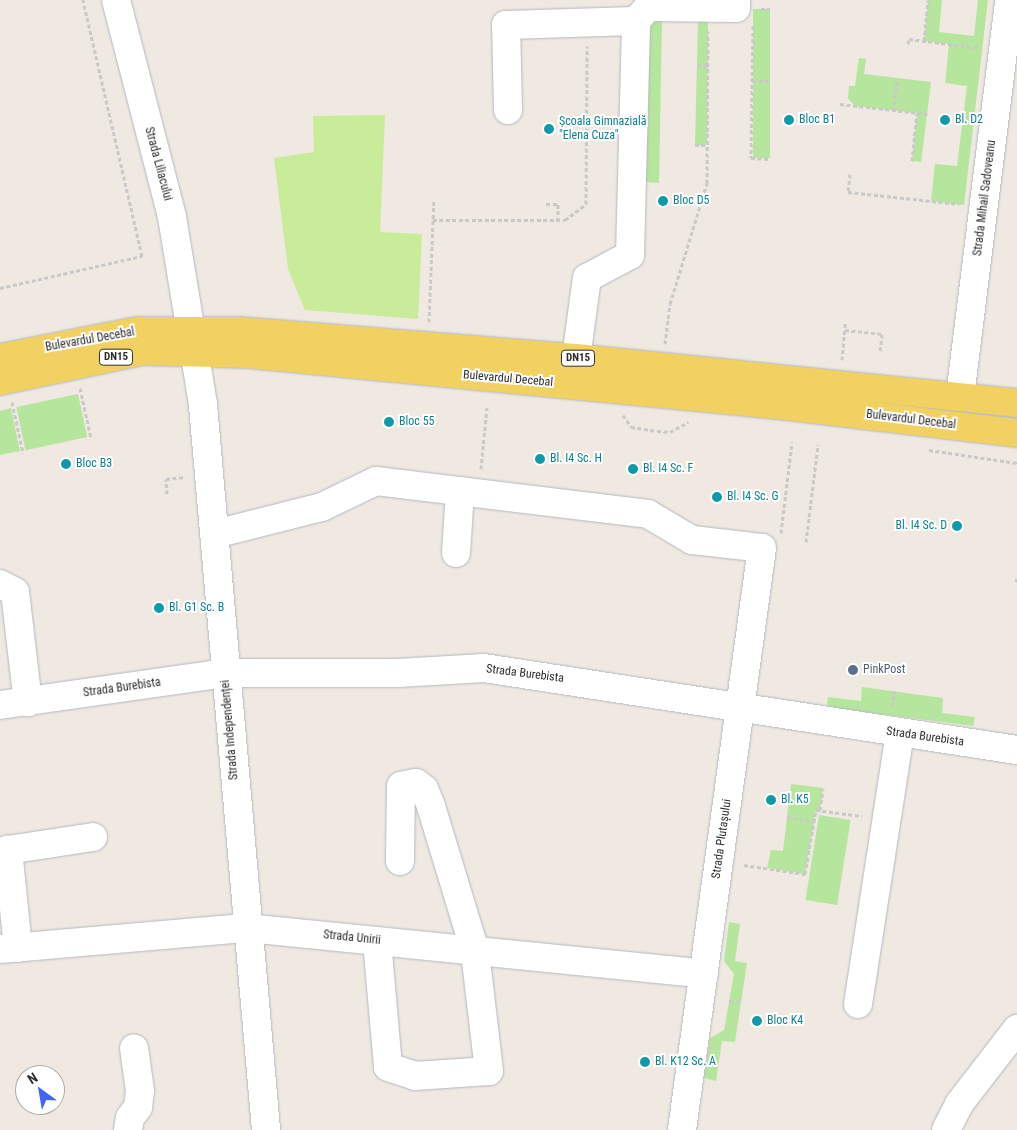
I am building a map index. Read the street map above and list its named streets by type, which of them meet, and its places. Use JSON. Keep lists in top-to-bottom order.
{
  "streets": {
    "main road": ["Bulevardul Decebal", "DN15"],
    "street": [
      "Strada Liliacului",
      "Strada Mihail Sadoveanu",
      "Strada Burebista",
      "Strada Independenței",
      "Strada Plutașului",
      "Strada Unirii"
    ]
  },
  "crossings": [
    ["Strada Liliacului", "Bulevardul Decebal"],
    ["Strada Liliacului", "Strada Independenței"],
    ["Strada Mihail Sadoveanu", "Bulevardul Decebal"],
    ["Bulevardul Decebal", "Strada Independenței"],
    ["Strada Burebista", "Strada Independenței"],
    ["Strada Burebista", "Strada Plutașului"],
    ["Strada Independenței", "Strada Unirii"],
    ["Strada Plutașului", "Strada Unirii"]
  ],
  "places": [
    "Bloc B1",
    "Bl. D2",
    "Școala Gimnazială \"Elena Cuza\"",
    "Bloc D5",
    "Bloc 55",
    "Bl. I4 Sc. H",
    "Bloc B3",
    "Bl. I4 Sc. F",
    "Bl. I4 Sc. G",
    "Bl. I4 Sc. D",
    "Bl. G1 Sc. B",
    "PinkPost",
    "Bl. K5",
    "Bloc K4",
    "Bl. K12 Sc. A"
  ],
  "north": "top left"
}
